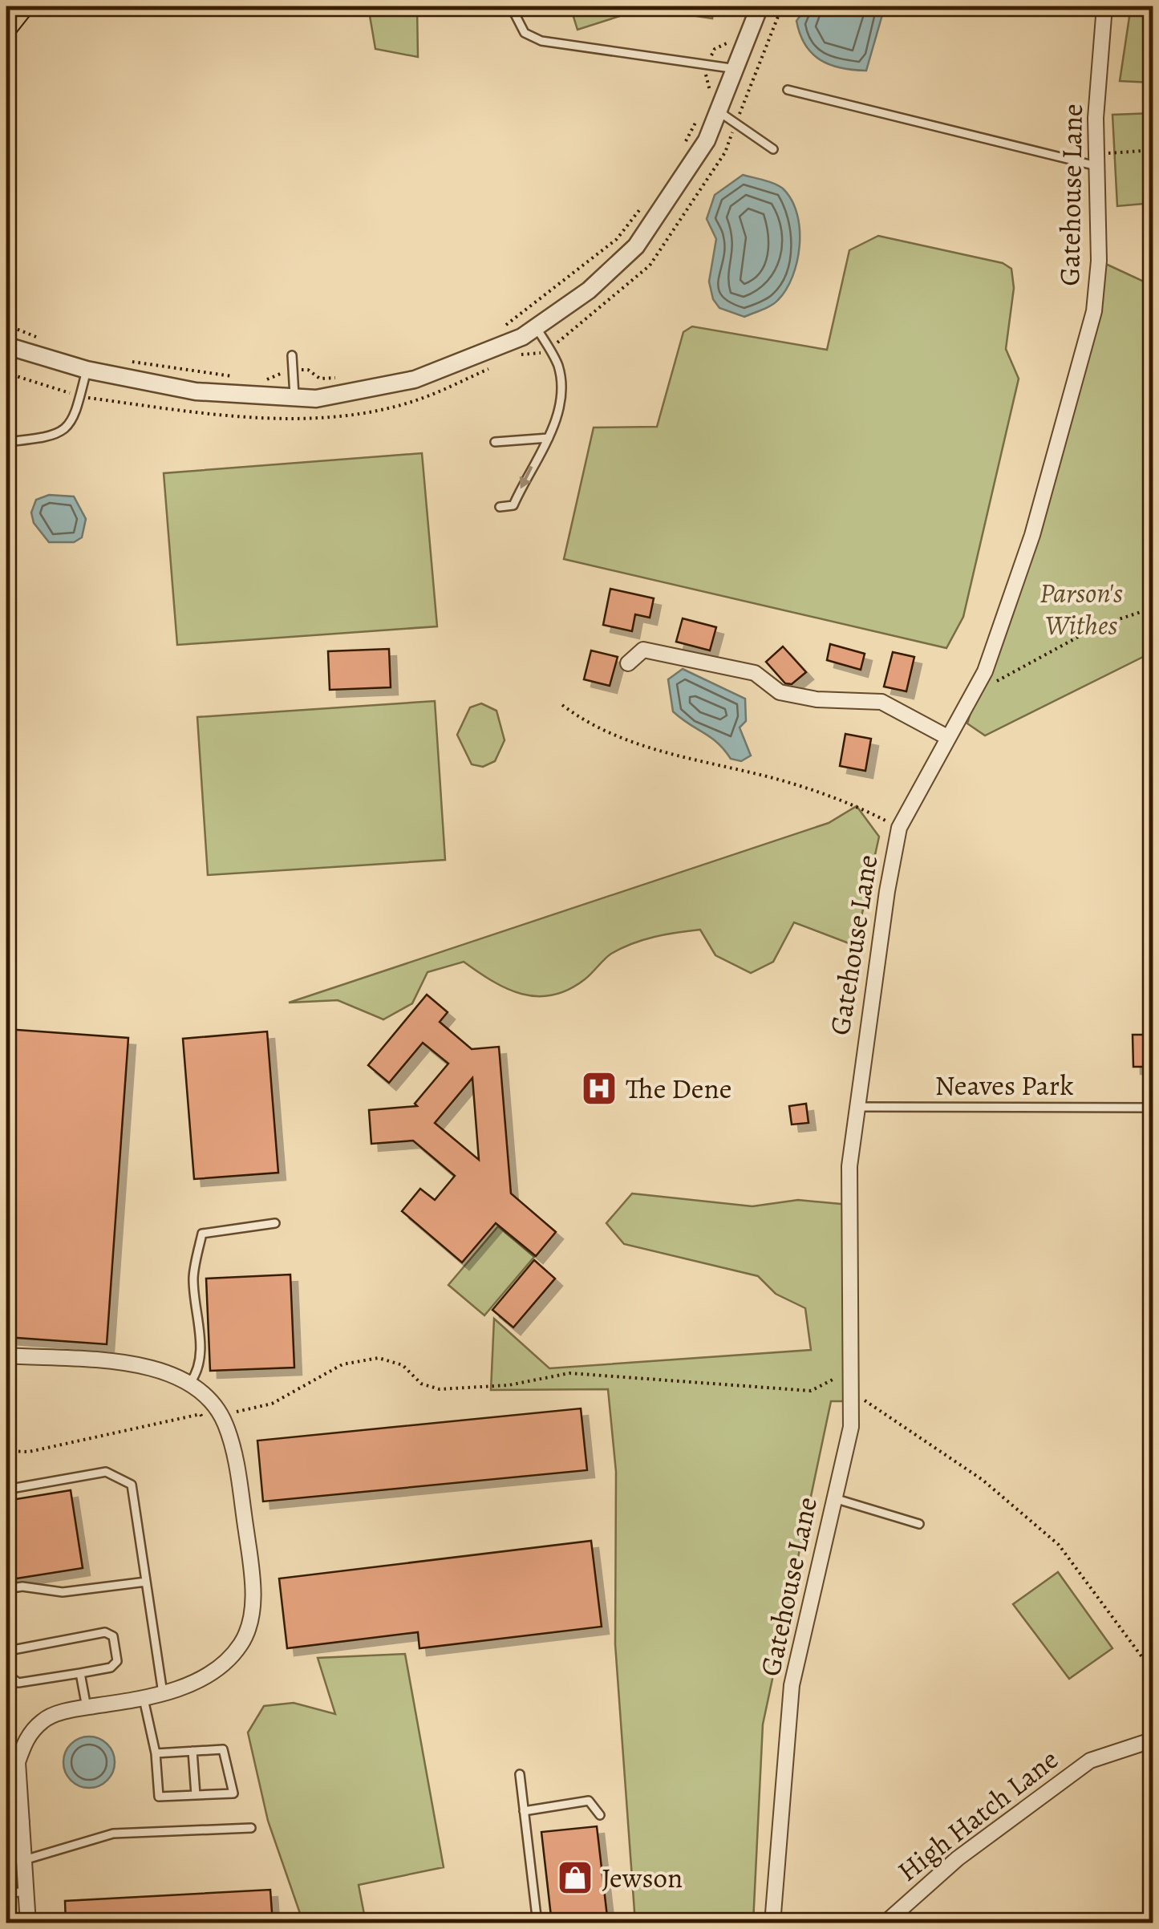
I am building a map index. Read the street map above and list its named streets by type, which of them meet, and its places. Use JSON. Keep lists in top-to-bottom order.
{
  "streets": {
    "street": ["Gatehouse Lane", "High Hatch Lane"],
    "lane": ["Neaves Park"]
  },
  "crossings": [
    ["Gatehouse Lane", "Neaves Park"]
  ],
  "parks": ["Parson's Withes"],
  "places": {
    "hospital": ["The Dene"],
    "shop": ["Jewson"]
  }
}
